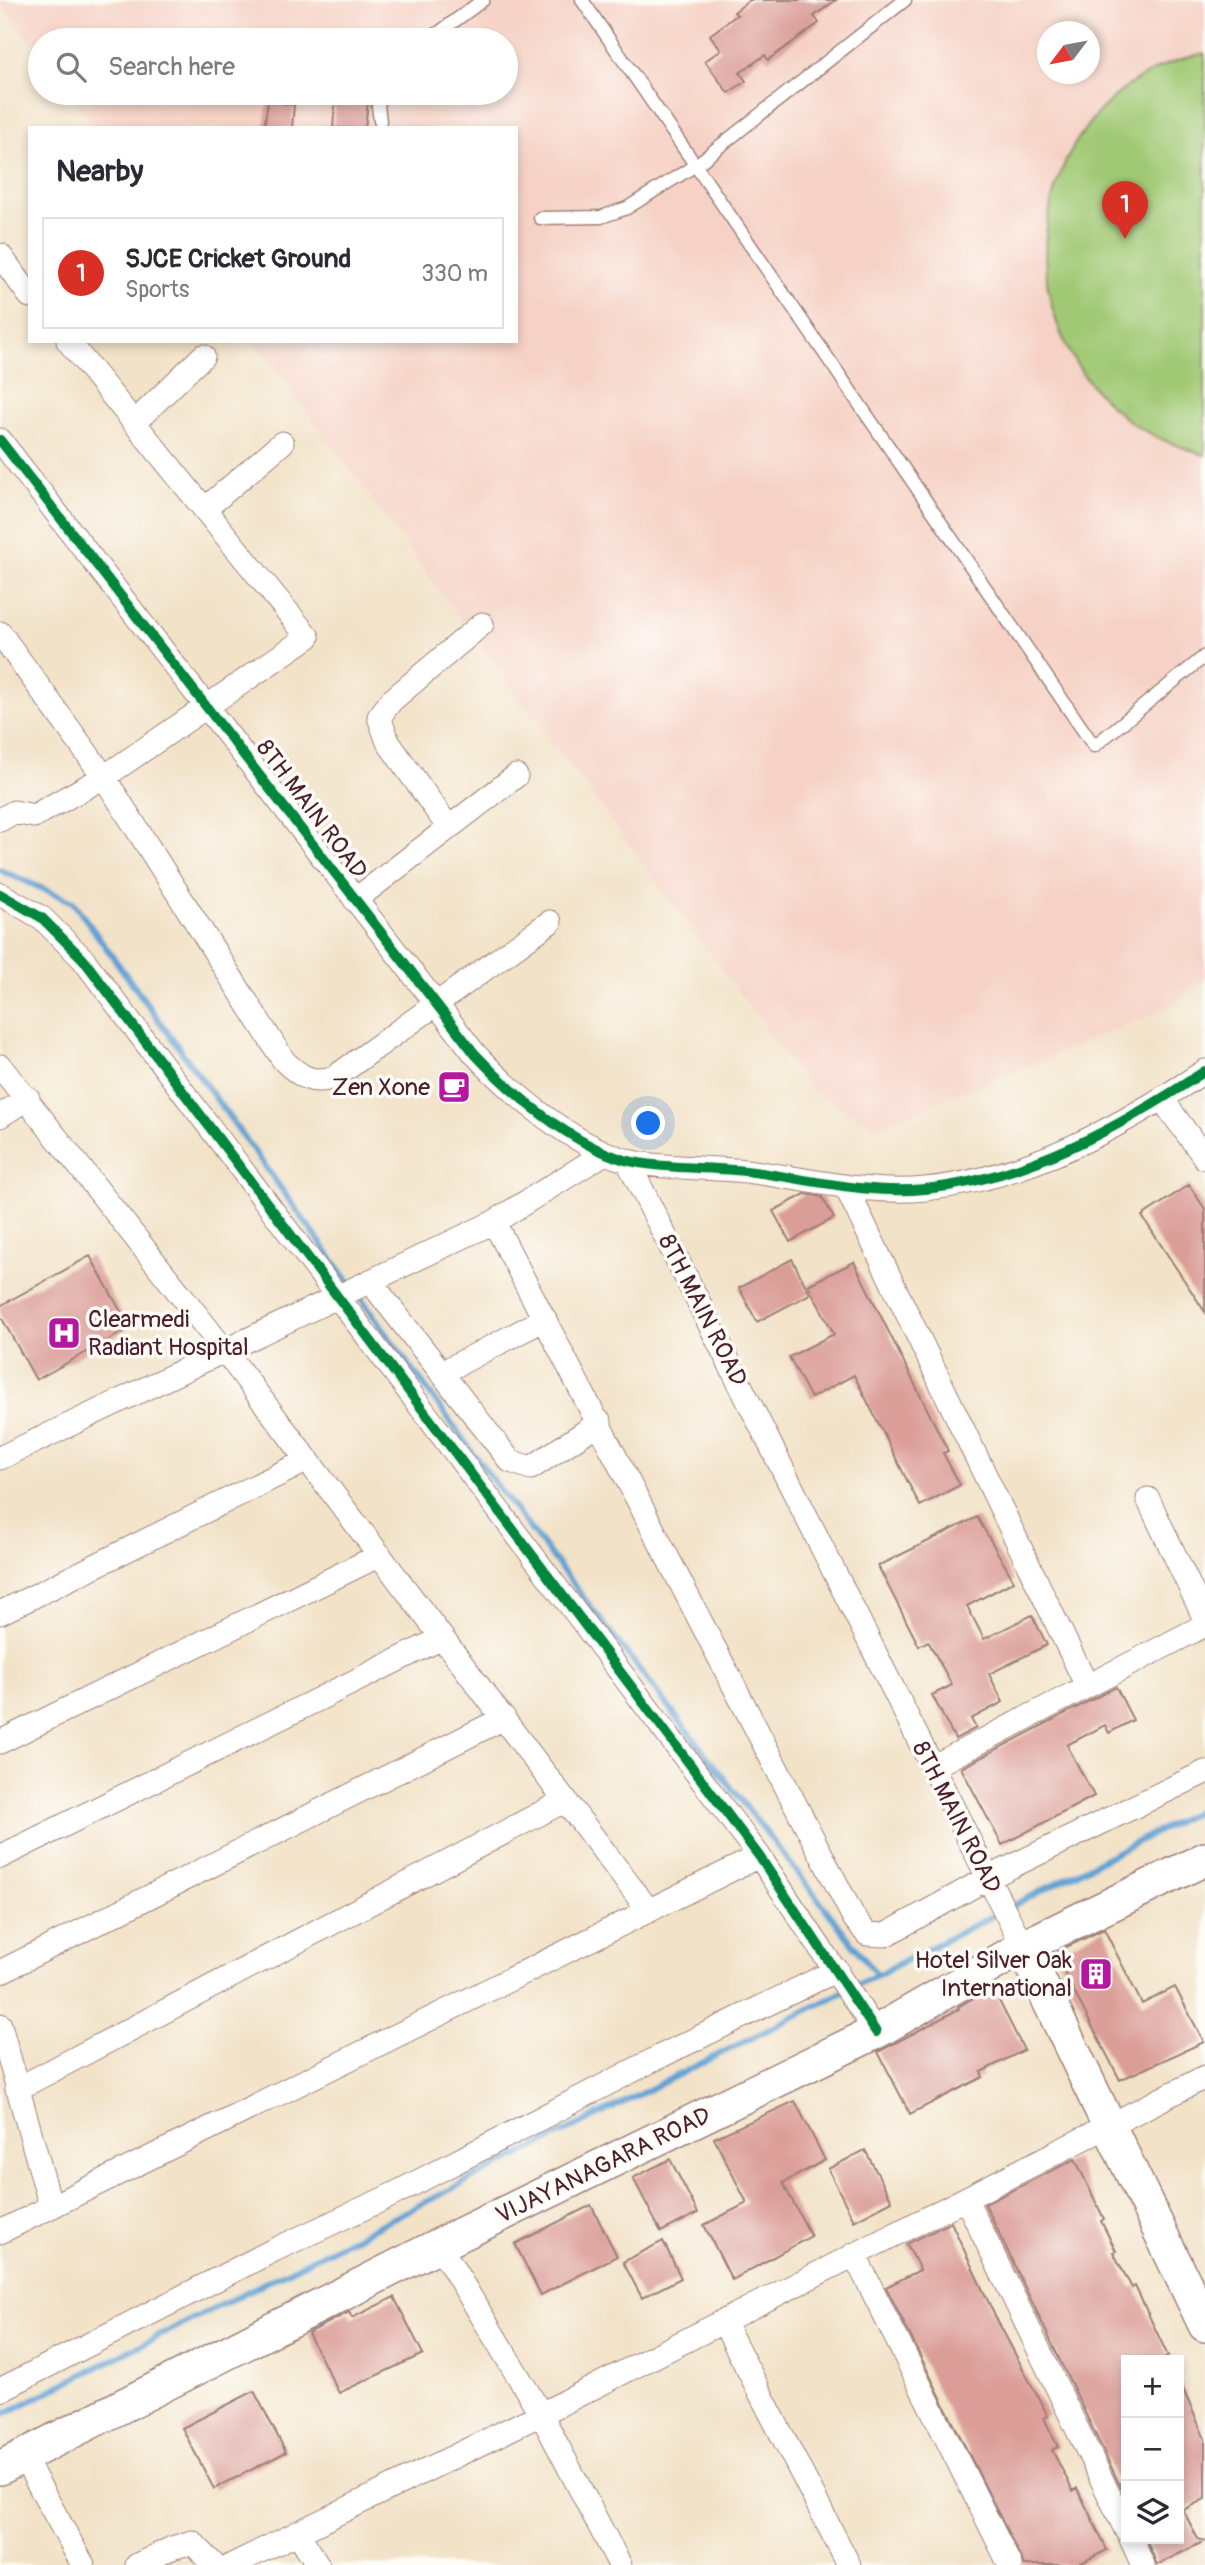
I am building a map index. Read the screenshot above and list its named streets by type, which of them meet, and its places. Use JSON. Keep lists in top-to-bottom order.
{
  "streets": {
    "street": ["8TH MAIN ROAD", "VIJAYANAGARA ROAD"]
  },
  "crossings": [
    ["8TH MAIN ROAD", "VIJAYANAGARA ROAD"]
  ],
  "places": {
    "cafe": ["Zen Xone"],
    "hospital": ["Clearmedi Radiant Hospital"],
    "building": ["Hotel Silver Oak International"]
  },
  "north": "bottom left",
  "page": {
    "search": "Search here",
    "heading": "Nearby",
    "pins": "1",
    "list": [
      {
        "mark": "1",
        "name": "SJCE Cricket Ground",
        "note": "Sports",
        "value": "330 m"
      }
    ],
    "map_buttons": ["+", "−"]
  }
}
